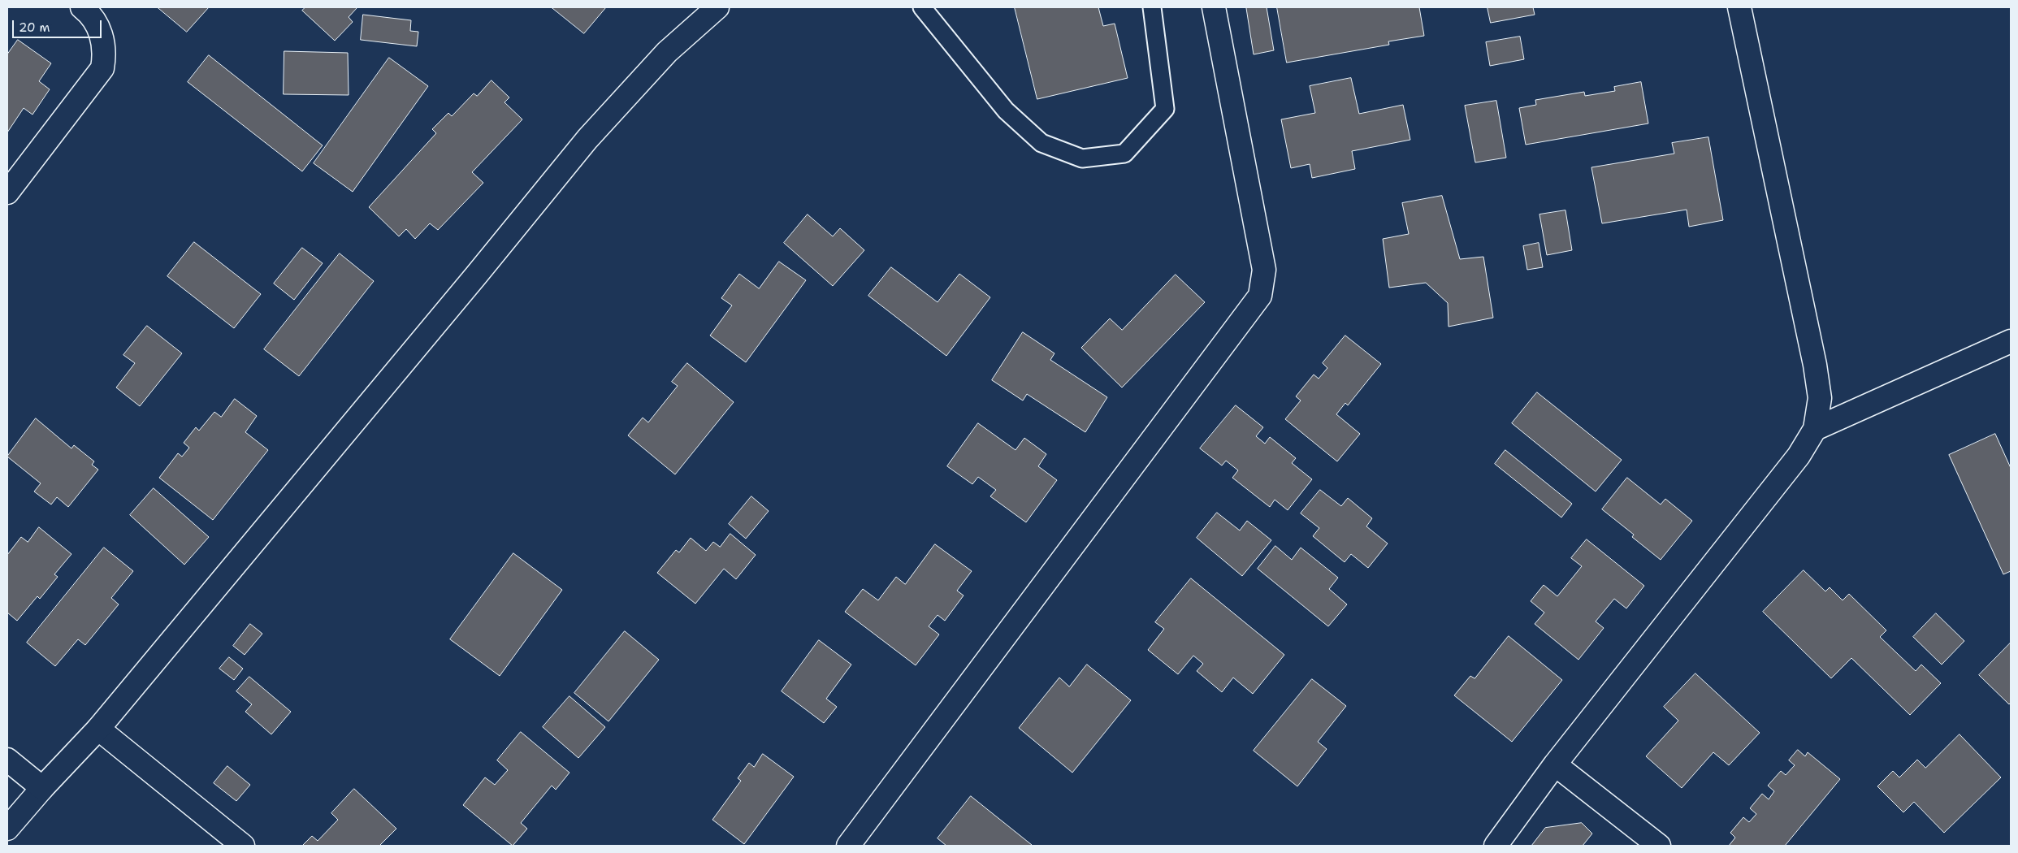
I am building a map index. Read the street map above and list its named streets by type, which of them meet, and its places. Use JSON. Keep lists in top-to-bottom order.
{
  "scale_bar": "20 m"
}
